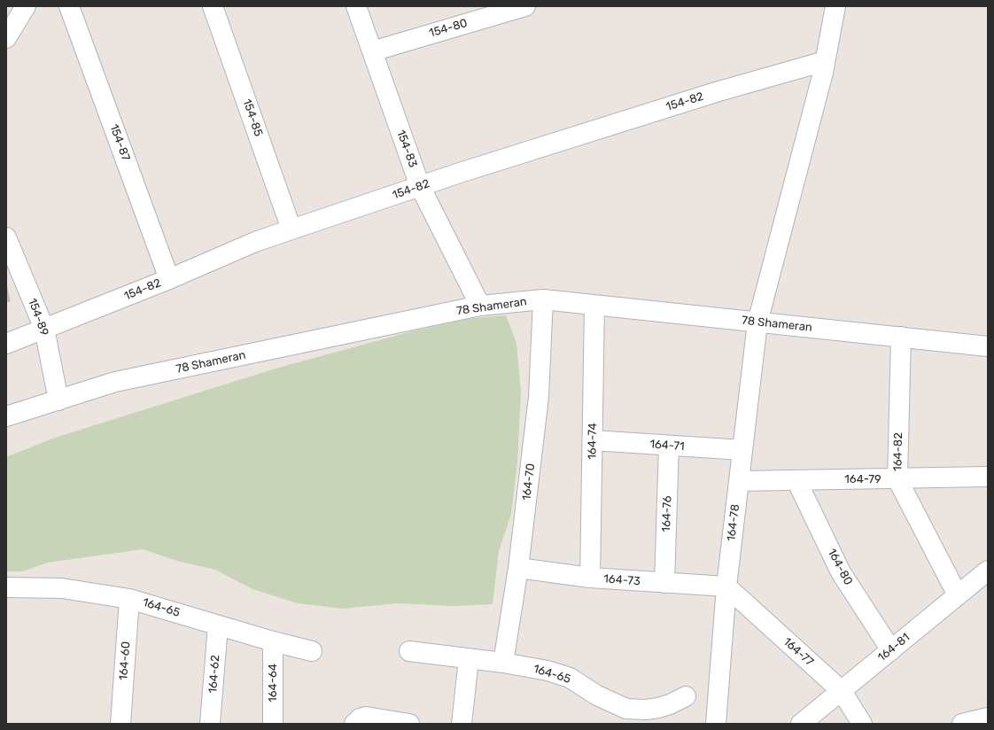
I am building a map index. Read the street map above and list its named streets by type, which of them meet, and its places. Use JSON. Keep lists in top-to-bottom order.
{
  "streets": {
    "street": [
      "154-80",
      "154-82",
      "154-85",
      "154-87",
      "154-83",
      "78 Shameran",
      "154-89",
      "164-74",
      "164-71",
      "164-82",
      "164-79",
      "164-70",
      "164-76",
      "164-78",
      "164-80",
      "164-73",
      "164-65",
      "164-81",
      "164-77",
      "164-60",
      "164-62",
      "164-64"
    ]
  },
  "crossings": [
    ["154-80", "154-83"],
    ["154-82", "154-85"],
    ["154-82", "154-87"],
    ["154-82", "154-83"],
    ["154-82", "154-89"],
    ["154-82", "164-78"],
    ["154-83", "78 Shameran"],
    ["78 Shameran", "154-89"],
    ["78 Shameran", "164-74"],
    ["78 Shameran", "164-82"],
    ["78 Shameran", "164-70"],
    ["78 Shameran", "164-78"],
    ["164-74", "164-71"],
    ["164-74", "164-73"],
    ["164-71", "164-76"],
    ["164-71", "164-78"],
    ["164-82", "164-79"],
    ["164-82", "164-81"],
    ["164-79", "164-78"],
    ["164-79", "164-80"],
    ["164-70", "164-73"],
    ["164-70", "164-65"],
    ["164-76", "164-73"],
    ["164-78", "164-73"],
    ["164-78", "164-77"],
    ["164-80", "164-81"],
    ["164-73", "164-77"],
    ["164-65", "164-60"],
    ["164-65", "164-62"],
    ["164-65", "164-64"],
    ["164-81", "164-77"]
  ]
}
